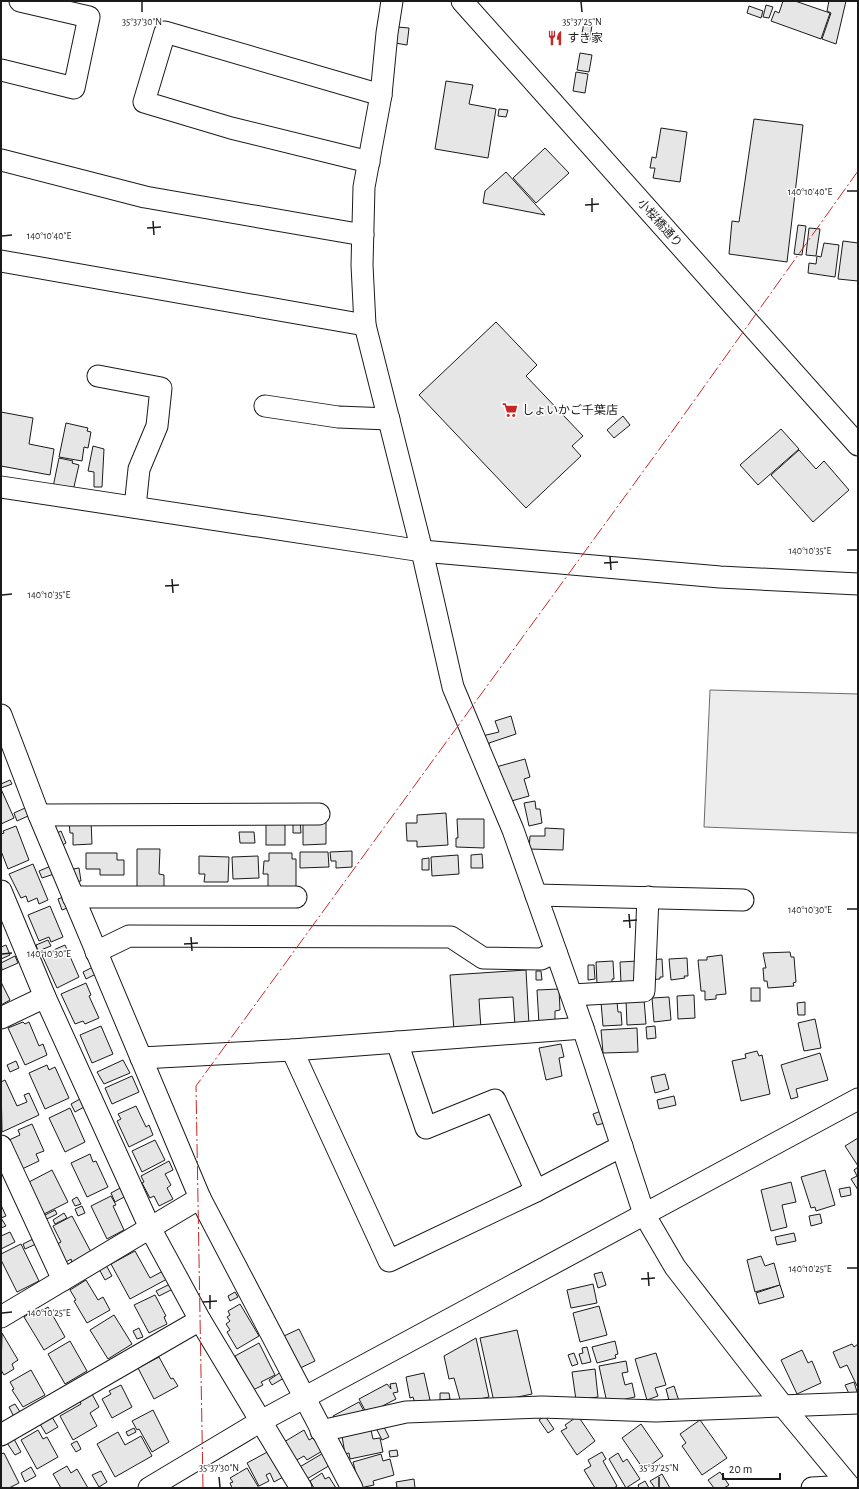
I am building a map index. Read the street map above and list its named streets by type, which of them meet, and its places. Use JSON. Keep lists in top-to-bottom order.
{
  "streets": {
    "street": ["小桜橋通り"]
  },
  "places": {
    "restaurant": ["すき家"],
    "supermarket": ["しょいかご千葉店"]
  },
  "scale_bar": "20 m",
  "coordinates": [
    "35°37'30\"N",
    "35°37'25\"N",
    "140°10'40\"E",
    "140°10'35\"E",
    "140°10'30\"E",
    "140°10'25\"E"
  ]
}
